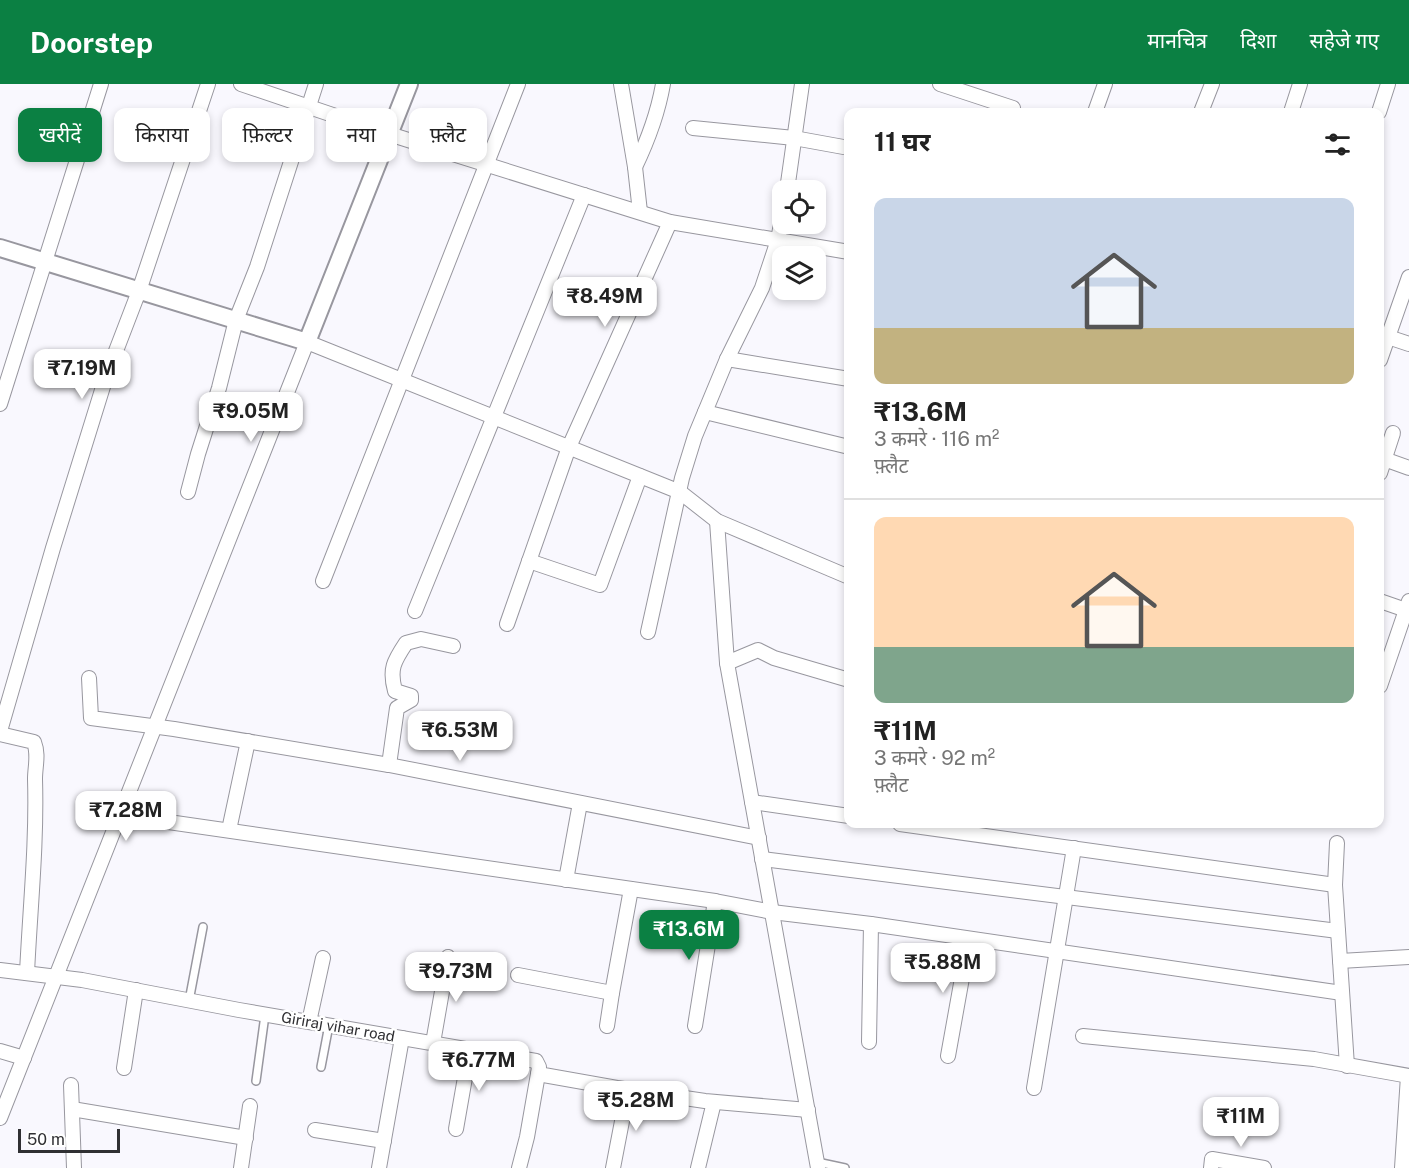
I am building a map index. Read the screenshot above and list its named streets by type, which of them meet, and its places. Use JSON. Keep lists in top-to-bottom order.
{
  "streets": {
    "street": ["Giriraj vihar road"]
  },
  "scale_bar": "50 m",
  "page": {
    "header": "Doorstep",
    "nav": ["मानचित्र", "दिशा", "सहेजे गए"],
    "chip": [
      "खरीदें",
      "किराया",
      "फ़िल्टर",
      "नया",
      "फ़्लैट"
    ],
    "heading": "11 घर",
    "list": [
      {
        "name": "₹13.6M",
        "note": "3 कमरे · 116 m² · फ़्लैट"
      },
      {
        "name": "₹11M",
        "note": "3 कमरे · 92 m² · फ़्लैट"
      }
    ],
    "price": [
      "₹8.49M",
      "₹7.19M",
      "₹9.05M",
      "₹6.53M",
      "₹7.28M",
      "₹13.6M",
      "₹5.88M",
      "₹9.73M",
      "₹6.77M",
      "₹5.28M",
      "₹11M"
    ],
    "scale": "50 m"
  }
}
